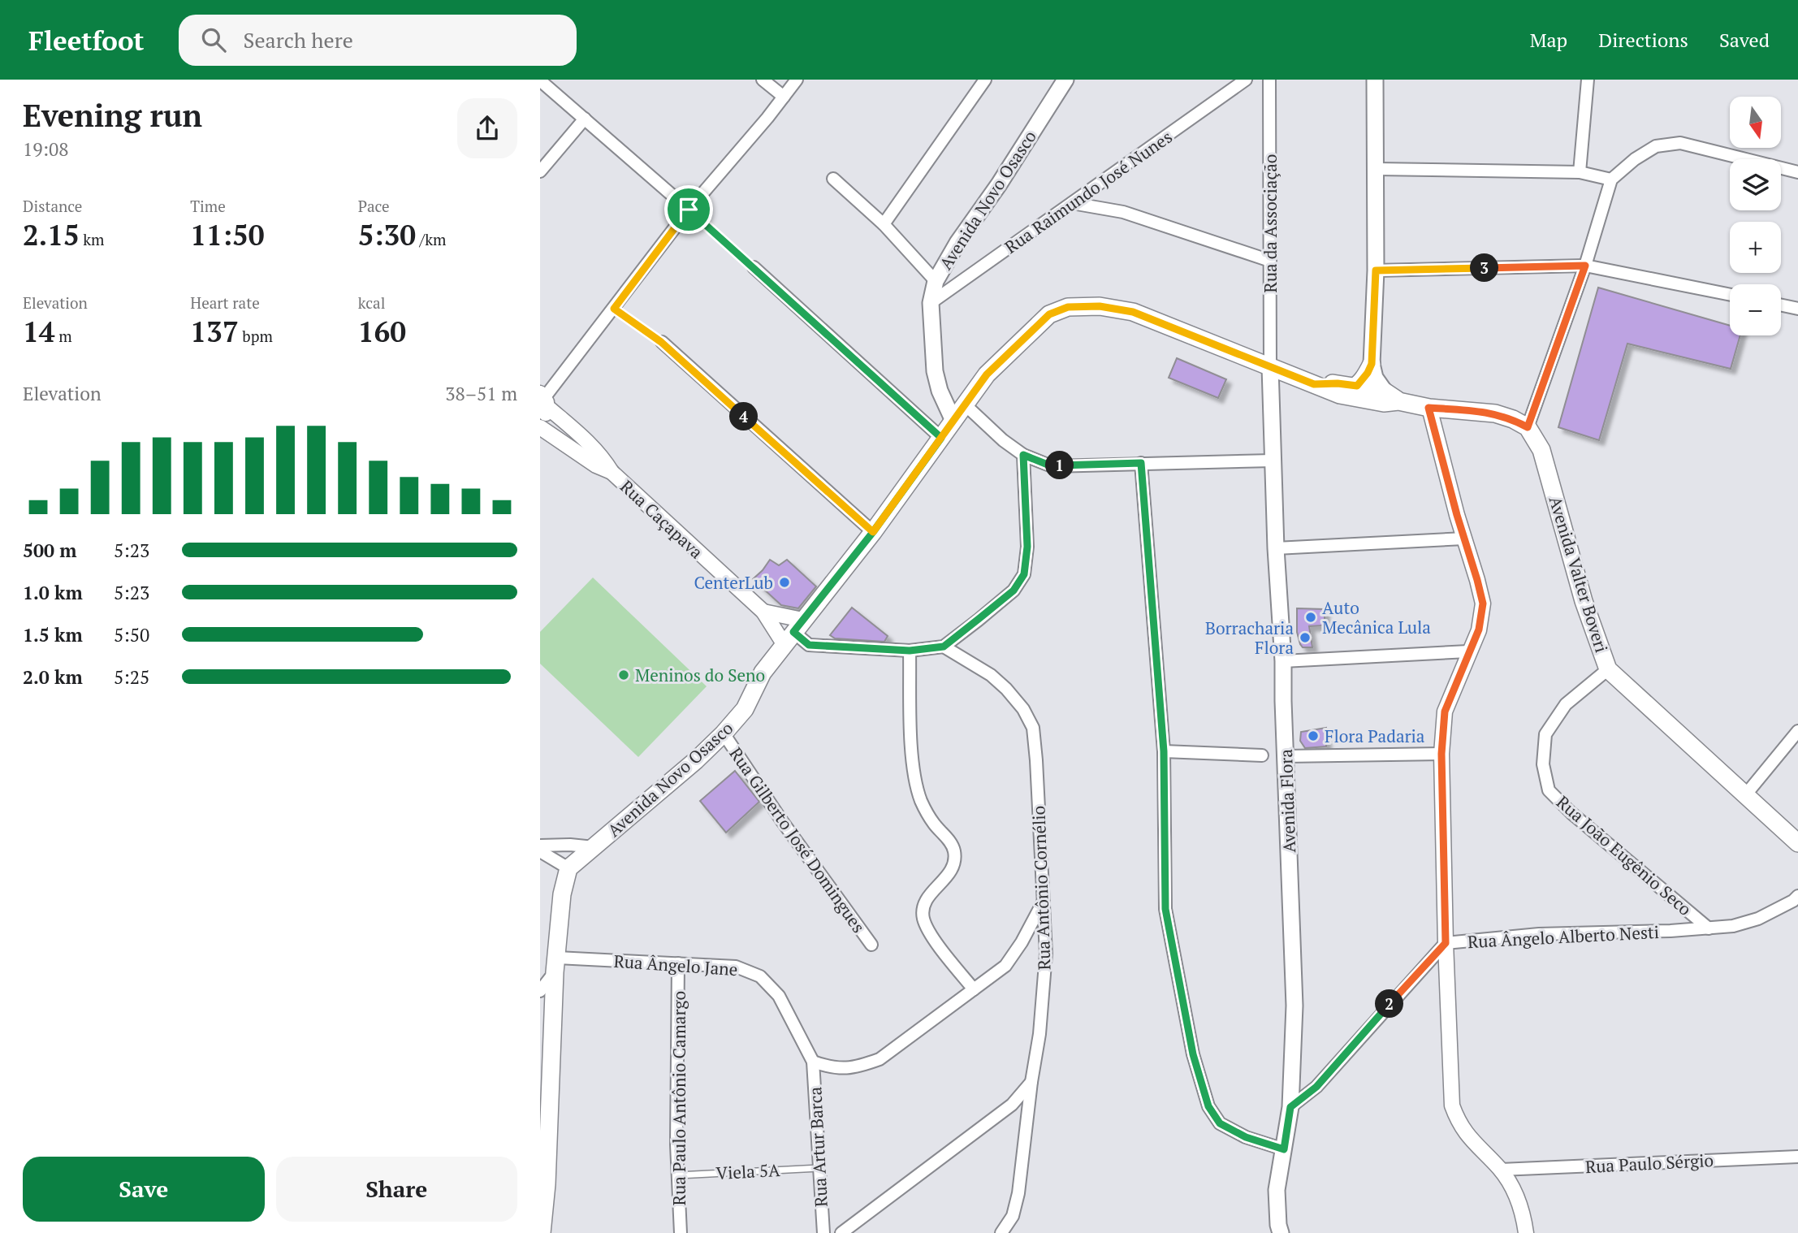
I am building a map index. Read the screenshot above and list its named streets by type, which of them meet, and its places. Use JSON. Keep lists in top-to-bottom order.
{
  "streets": {
    "main road": ["Avenida Novo Osasco", "Avenida Valter Boveri", "Avenida Flora"],
    "street": [
      "Rua Raimundo José Nunes",
      "Rua da Associação",
      "Rua Caçapava",
      "Rua Gilberto José Domingues",
      "Rua João Eugênio Seco",
      "Rua Antônio Cornélio",
      "Rua Ângelo Alberto Nesti",
      "Rua Ângelo Jane",
      "Rua Paulo Antônio Camargo",
      "Rua Artur Barca",
      "Rua Paulo Sérgio"
    ],
    "lane": ["Viela 5A"]
  },
  "crossings": [
    ["Rua Raimundo José Nunes", "Avenida Novo Osasco"],
    ["Avenida Novo Osasco", "Rua Caçapava"],
    ["Avenida Novo Osasco", "Rua Gilberto José Domingues"],
    ["Rua da Associação", "Avenida Flora"],
    ["Avenida Valter Boveri", "Rua João Eugênio Seco"],
    ["Avenida Flora", "Rua Ângelo Alberto Nesti"],
    ["Rua João Eugênio Seco", "Rua Ângelo Alberto Nesti"],
    ["Rua Ângelo Jane", "Rua Paulo Antônio Camargo"],
    ["Rua Ângelo Jane", "Rua Artur Barca"],
    ["Rua Paulo Antônio Camargo", "Viela 5A"],
    ["Rua Artur Barca", "Viela 5A"]
  ],
  "places": [
    "CenterLub",
    "Auto Mecânica Lula",
    "Borracharia Flora",
    "Meninos do Seno",
    "Flora Padaria"
  ],
  "north": "bottom",
  "page": {
    "header": "Fleetfoot",
    "search": "Search here",
    "nav": ["Map", "Directions", "Saved"],
    "heading": ["Evening run", "19:08"],
    "map_buttons": ["+", "−"],
    "stats": [
      ["Distance", "2.15 km"],
      ["Time", "11:50"],
      ["Pace", "5:30 /km"],
      ["Elevation", "14 m"],
      ["Heart rate", "137 bpm"],
      ["kcal", "160"]
    ],
    "pins": [
      "3",
      "4",
      "1",
      "2"
    ],
    "chart": ["Elevation", "38–51 m"],
    "list": [
      {
        "name": "500 m",
        "note": "5:23"
      },
      {
        "name": "1.0 km",
        "note": "5:23"
      },
      {
        "name": "1.5 km",
        "note": "5:50"
      },
      {
        "name": "2.0 km",
        "note": "5:25"
      }
    ],
    "buttons": ["Save", "Share"]
  }
}
